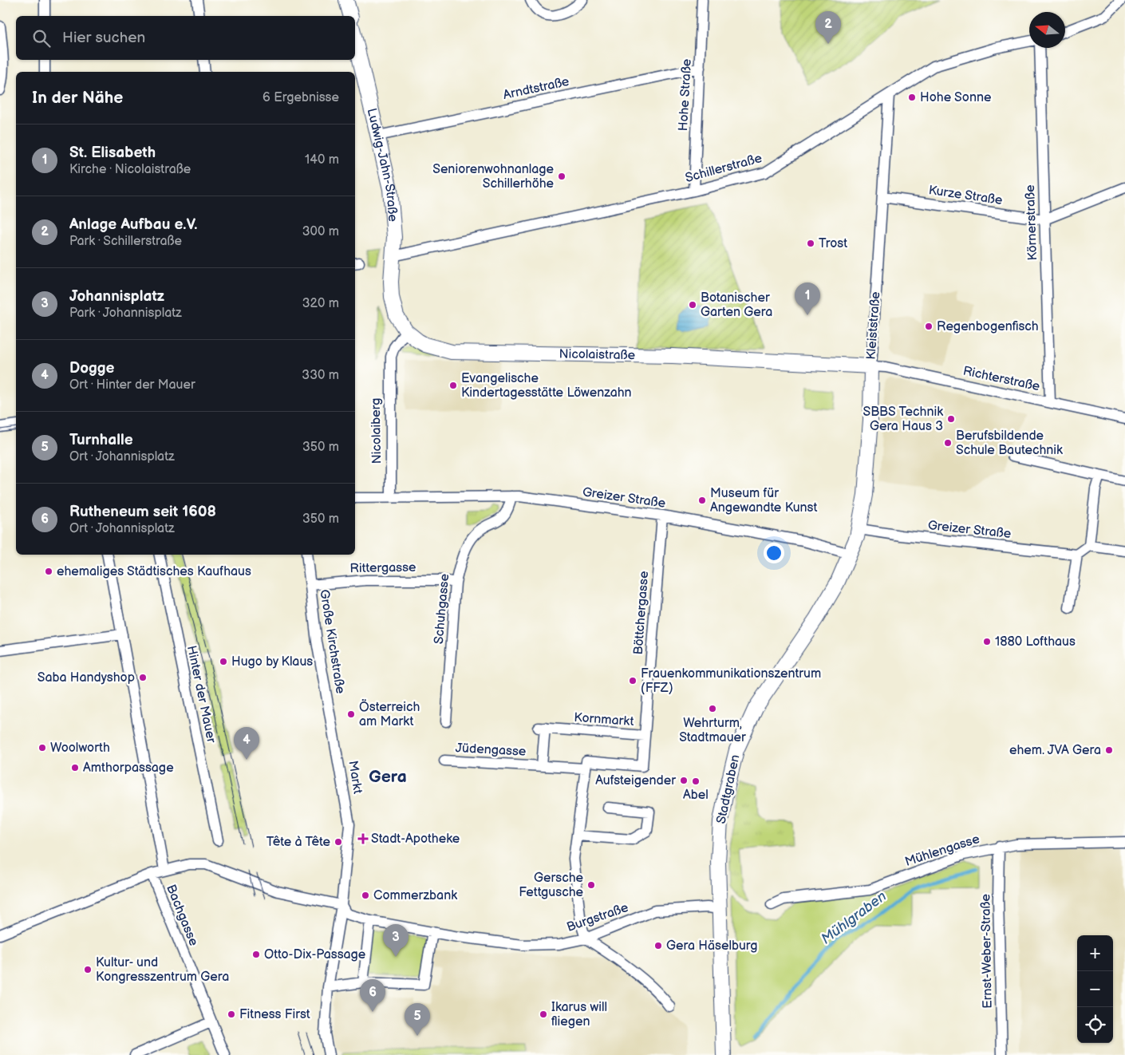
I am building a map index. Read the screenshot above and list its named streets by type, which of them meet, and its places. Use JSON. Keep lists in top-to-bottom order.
{
  "streets": {
    "main road": [
      "Ludwig-Jahn-Straße",
      "Kleiststraße",
      "Nicolaistraße",
      "Stadtgraben"
    ],
    "street": [
      "Arndtstraße",
      "Hohe Straße",
      "Schillerstraße",
      "Kurze Straße",
      "Körnerstraße",
      "Richterstraße",
      "Nicolaiberg",
      "Greizer Straße",
      "Rittergasse",
      "Schuhgasse",
      "Böttchergasse",
      "Große Kirchstraße",
      "Hinter der Mauer",
      "Kornmarkt",
      "Jüdengasse",
      "Markt",
      "Mühlengasse",
      "Bachgasse",
      "Burgstraße",
      "Ernst-Weber-Straße"
    ]
  },
  "crossings": [
    ["Arndtstraße", "Hohe Straße"],
    ["Arndtstraße", "Ludwig-Jahn-Straße"],
    ["Hohe Straße", "Schillerstraße"],
    ["Ludwig-Jahn-Straße", "Schillerstraße"],
    ["Ludwig-Jahn-Straße", "Nicolaistraße"],
    ["Schillerstraße", "Kleiststraße"],
    ["Schillerstraße", "Nicolaistraße"],
    ["Kurze Straße", "Körnerstraße"],
    ["Kurze Straße", "Kleiststraße"],
    ["Körnerstraße", "Richterstraße"],
    ["Kleiststraße", "Nicolaistraße"],
    ["Kleiststraße", "Richterstraße"],
    ["Kleiststraße", "Greizer Straße"],
    ["Kleiststraße", "Stadtgraben"],
    ["Nicolaistraße", "Richterstraße"],
    ["Nicolaistraße", "Nicolaiberg"],
    ["Nicolaiberg", "Greizer Straße"],
    ["Greizer Straße", "Schuhgasse"],
    ["Greizer Straße", "Böttchergasse"],
    ["Greizer Straße", "Stadtgraben"],
    ["Rittergasse", "Schuhgasse"],
    ["Rittergasse", "Große Kirchstraße"],
    ["Böttchergasse", "Kornmarkt"],
    ["Große Kirchstraße", "Markt"],
    ["Kornmarkt", "Jüdengasse"],
    ["Markt", "Burgstraße"],
    ["Stadtgraben", "Burgstraße"],
    ["Mühlengasse", "Ernst-Weber-Straße"]
  ],
  "districts": ["Gera"],
  "water": ["Mühlgraben"],
  "places": {
    "other": [
      "Hohe Sonne",
      "Seniorenwohnanlage Schillerhöhe",
      "Trost",
      "Botanischer Garten Gera",
      "Regenbogenfisch",
      "Evangelische Kindertagesstätte Löwenzahn",
      "SBBS Technik Gera Haus 3",
      "Berufsbildende Schule Bautechnik",
      "Museum für Angewandte Kunst",
      "ehemaliges Städtisches Kaufhaus",
      "1880 Lofthaus",
      "Hugo by Klaus",
      "Saba Handyshop",
      "Frauenkommunikationszentrum (FFZ)",
      "Wehrturm, Stadtmauer",
      "Österreich am Markt",
      "Woolworth",
      "ehem. JVA Gera",
      "Amthorpassage",
      "Aufsteigender",
      "Abel",
      "Tête à Tête",
      "Gersche Fettgusche",
      "Commerzbank",
      "Gera Häselburg",
      "Otto-Dix-Passage",
      "Kultur- und Kongresszentrum Gera",
      "Fitness First",
      "Ikarus will fliegen"
    ],
    "health": ["Stadt-Apotheke"]
  },
  "north": "left",
  "page": {
    "pins": [
      "2",
      "1",
      "4",
      "3",
      "6",
      "5"
    ],
    "search": "Hier suchen",
    "heading": ["In der Nähe", "6 Ergebnisse"],
    "list": [
      {
        "mark": "1",
        "name": "St. Elisabeth",
        "note": "Kirche · Nicolaistraße",
        "value": "140 m"
      },
      {
        "mark": "2",
        "name": "Anlage Aufbau e.V.",
        "note": "Park · Schillerstraße",
        "value": "300 m"
      },
      {
        "mark": "3",
        "name": "Johannisplatz",
        "note": "Park · Johannisplatz",
        "value": "320 m"
      },
      {
        "mark": "4",
        "name": "Dogge",
        "note": "Ort · Hinter der Mauer",
        "value": "330 m"
      },
      {
        "mark": "5",
        "name": "Turnhalle",
        "note": "Ort · Johannisplatz",
        "value": "350 m"
      },
      {
        "mark": "6",
        "name": "Rutheneum seit 1608",
        "note": "Ort · Johannisplatz",
        "value": "350 m"
      }
    ],
    "map_buttons": ["+", "−"]
  }
}
